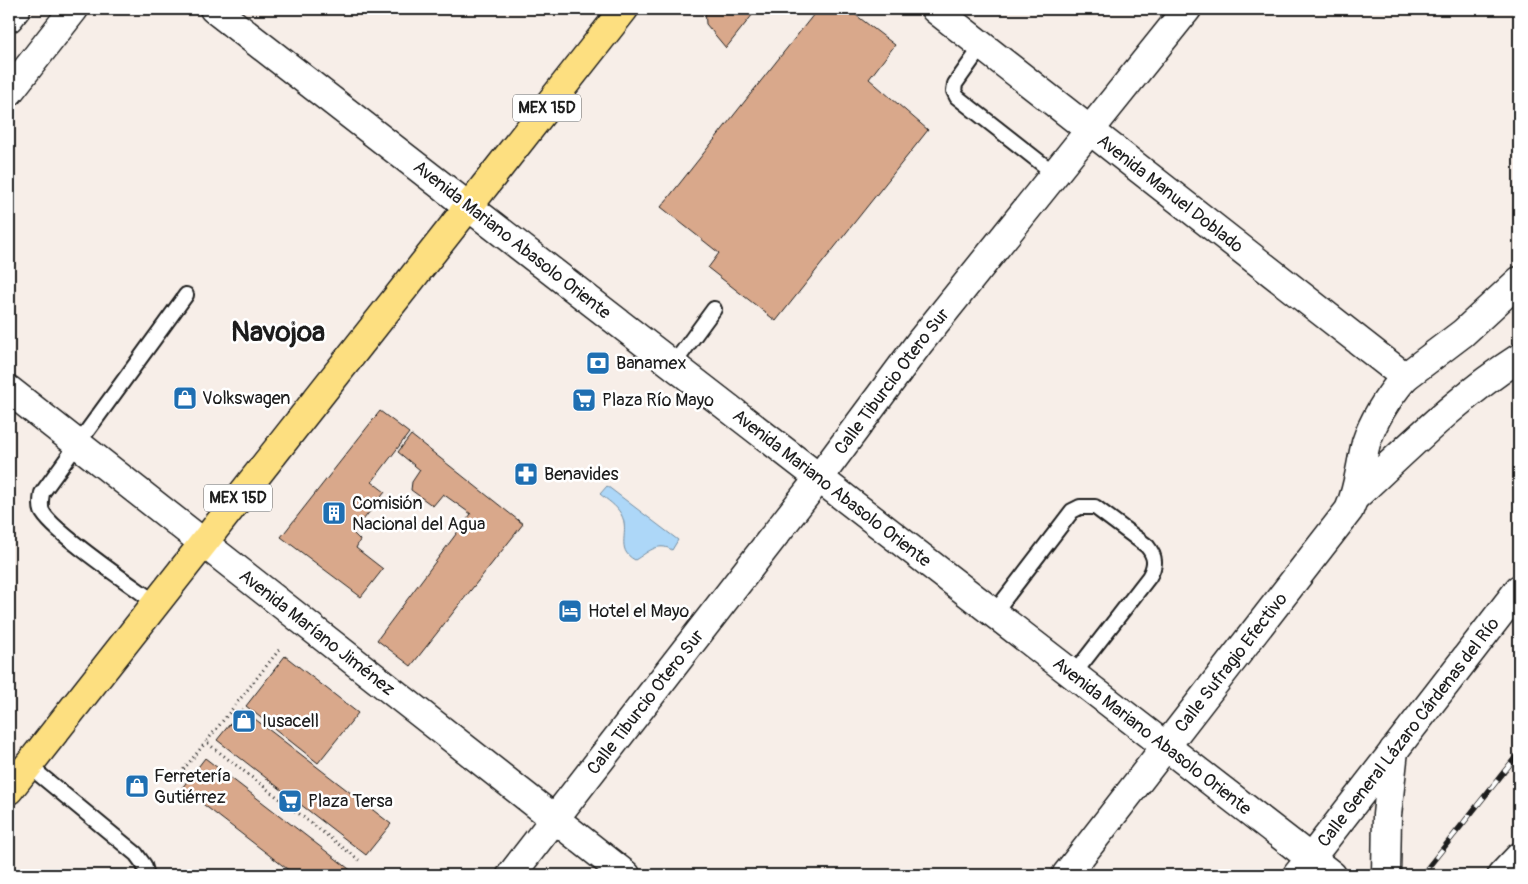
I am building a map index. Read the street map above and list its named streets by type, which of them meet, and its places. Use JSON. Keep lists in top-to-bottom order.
{
  "streets": {
    "highway": ["MEX 15D"],
    "street": [
      "Avenida Manuel Doblado",
      "Avenida Mariano Abasolo Oriente",
      "Calle Tiburcio Otero Sur",
      "Avenida Maríano Jiménez",
      "Calle Sufragio Efectivo",
      "Calle General Lázaro Cárdenas del Río"
    ]
  },
  "crossings": [
    ["MEX 15D", "Avenida Mariano Abasolo Oriente"],
    ["MEX 15D", "Avenida Maríano Jiménez"],
    ["Avenida Manuel Doblado", "Calle Tiburcio Otero Sur"],
    ["Avenida Manuel Doblado", "Calle Sufragio Efectivo"],
    ["Avenida Mariano Abasolo Oriente", "Calle Tiburcio Otero Sur"],
    ["Avenida Mariano Abasolo Oriente", "Calle Sufragio Efectivo"],
    ["Avenida Mariano Abasolo Oriente", "Calle General Lázaro Cárdenas del Río"],
    ["Calle Tiburcio Otero Sur", "Avenida Maríano Jiménez"]
  ],
  "districts": ["Navojoa"],
  "places": {
    "bank": ["Banamex"],
    "shop": ["Volkswagen", "Iusacell", "Ferretería Gutiérrez"],
    "supermarket": ["Plaza Río Mayo", "Plaza Tersa"],
    "pharmacy": ["Benavides"],
    "building": ["Comisión Nacional del Agua"],
    "hotel": ["Hotel el Mayo"]
  }
}
